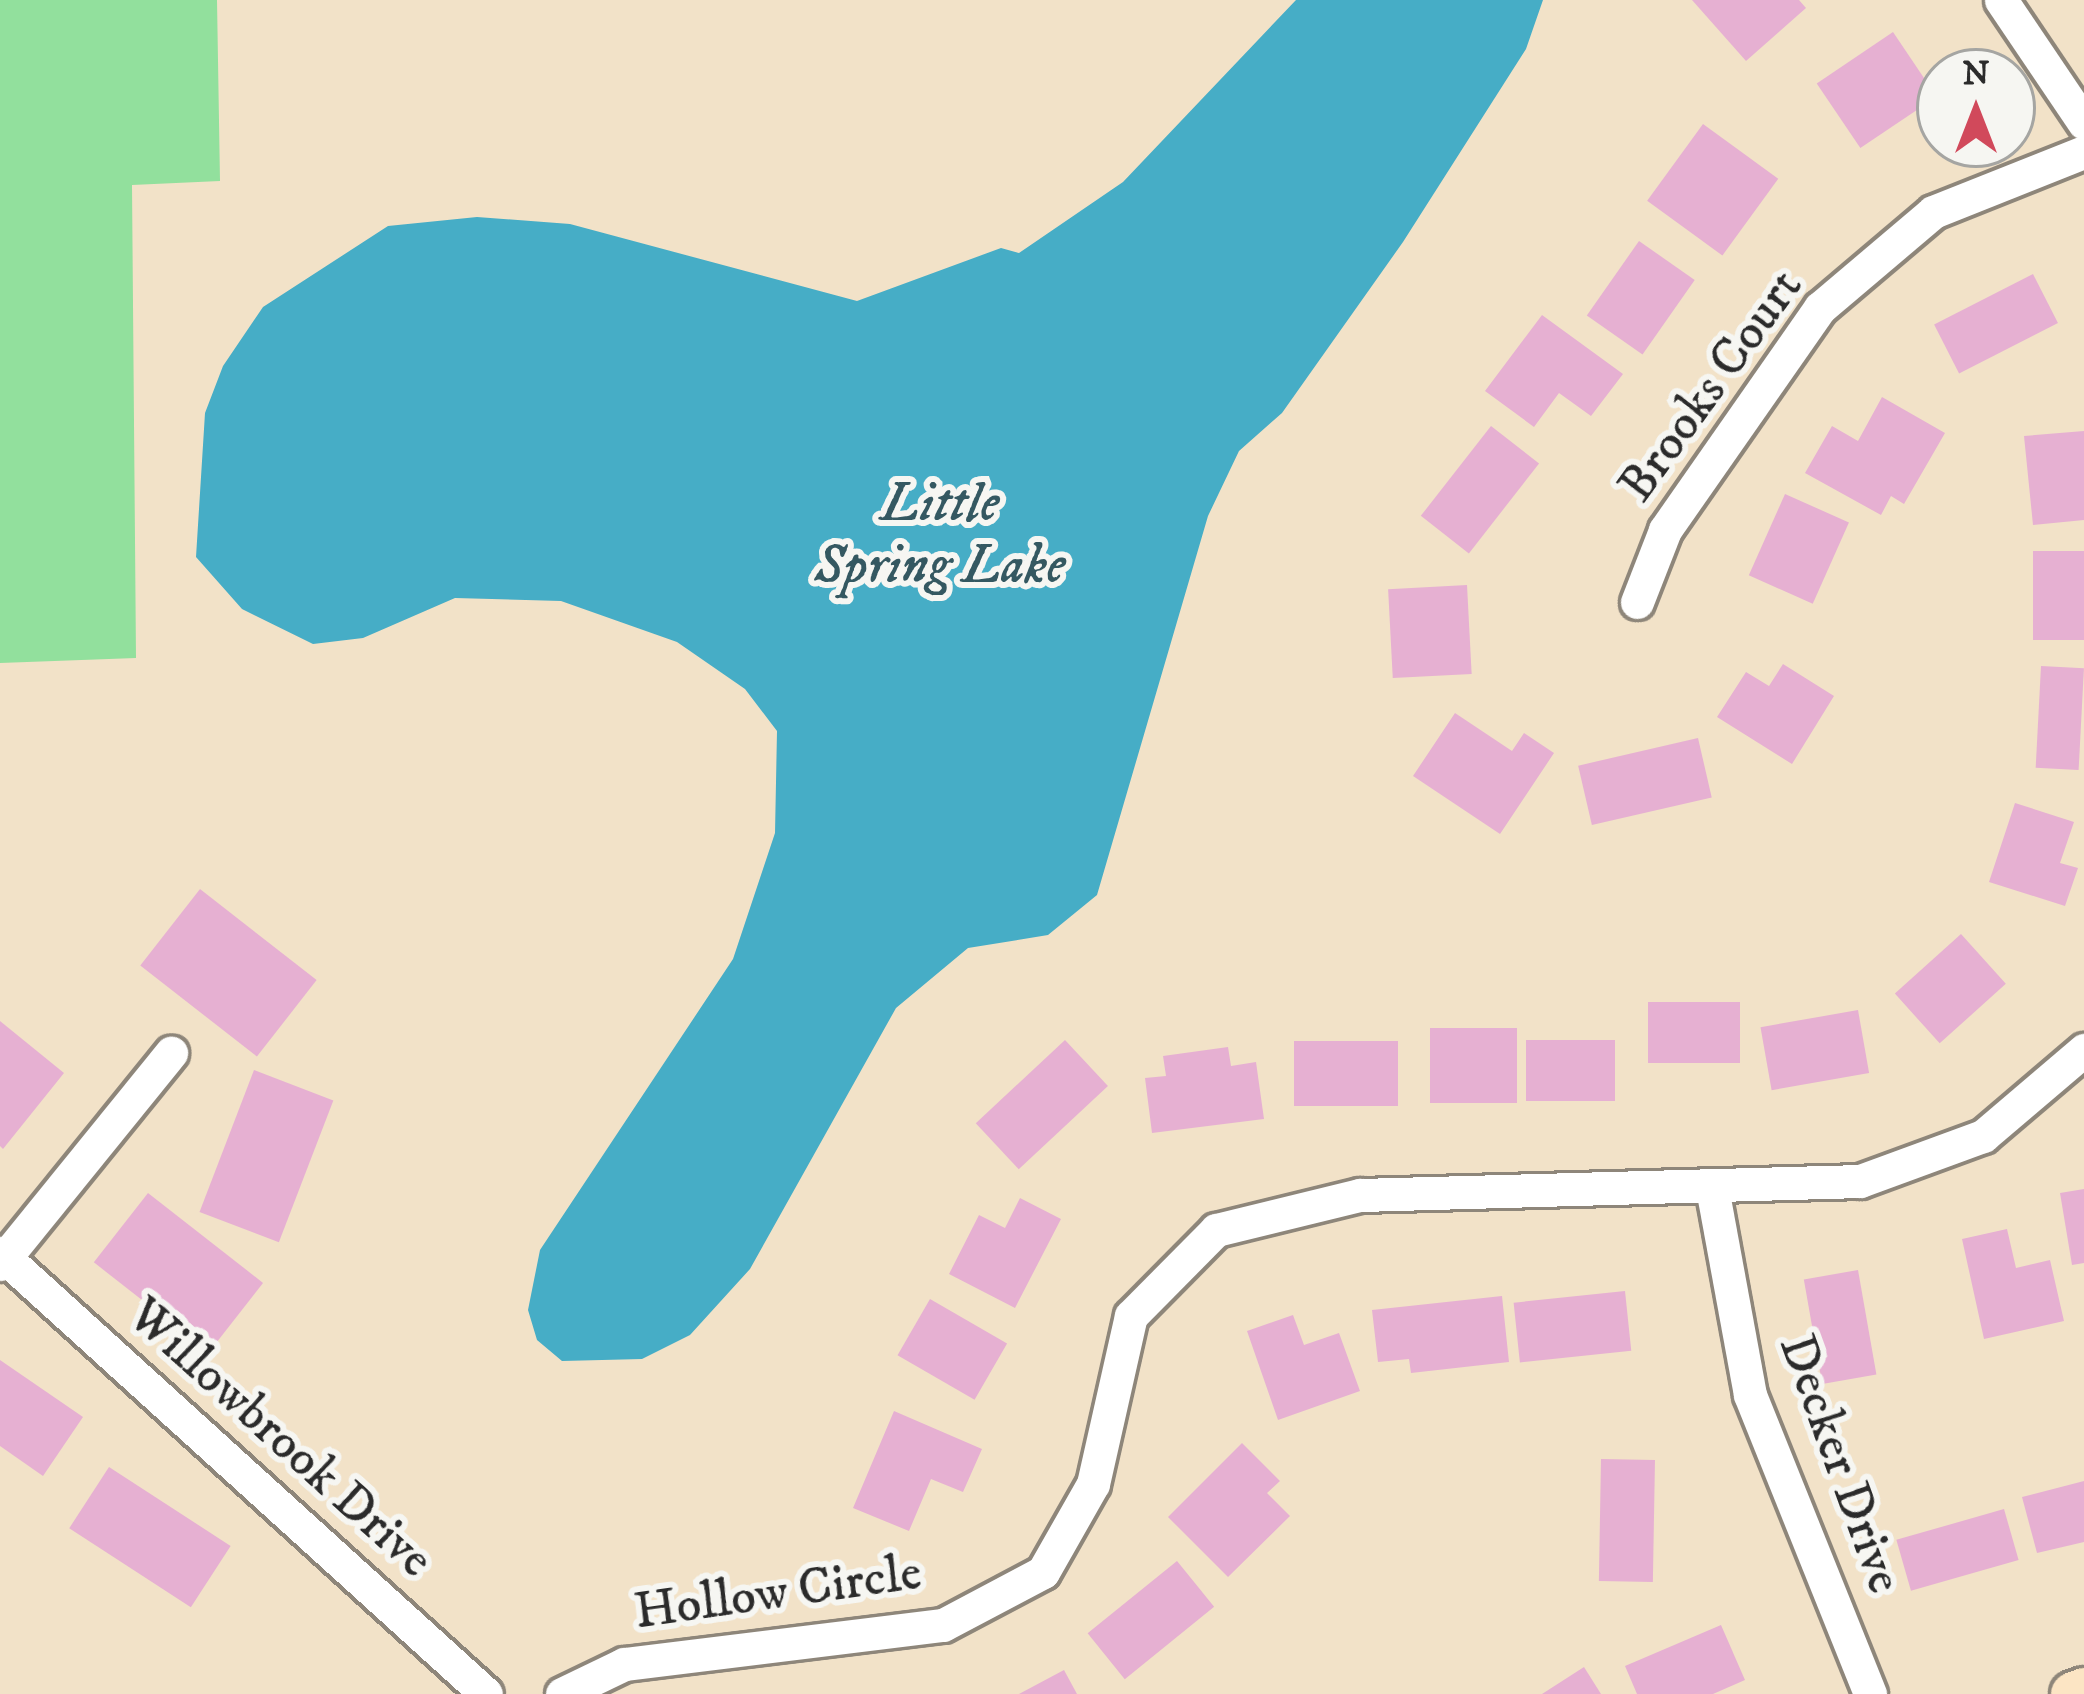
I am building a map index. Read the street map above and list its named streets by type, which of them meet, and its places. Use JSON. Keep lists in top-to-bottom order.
{
  "streets": {
    "street": [
      "Brooks Court",
      "Willowbrook Drive",
      "Decker Drive",
      "Hollow Circle"
    ]
  },
  "crossings": [
    ["Decker Drive", "Hollow Circle"]
  ],
  "water": ["Little Spring Lake"],
  "north": "top"
}
